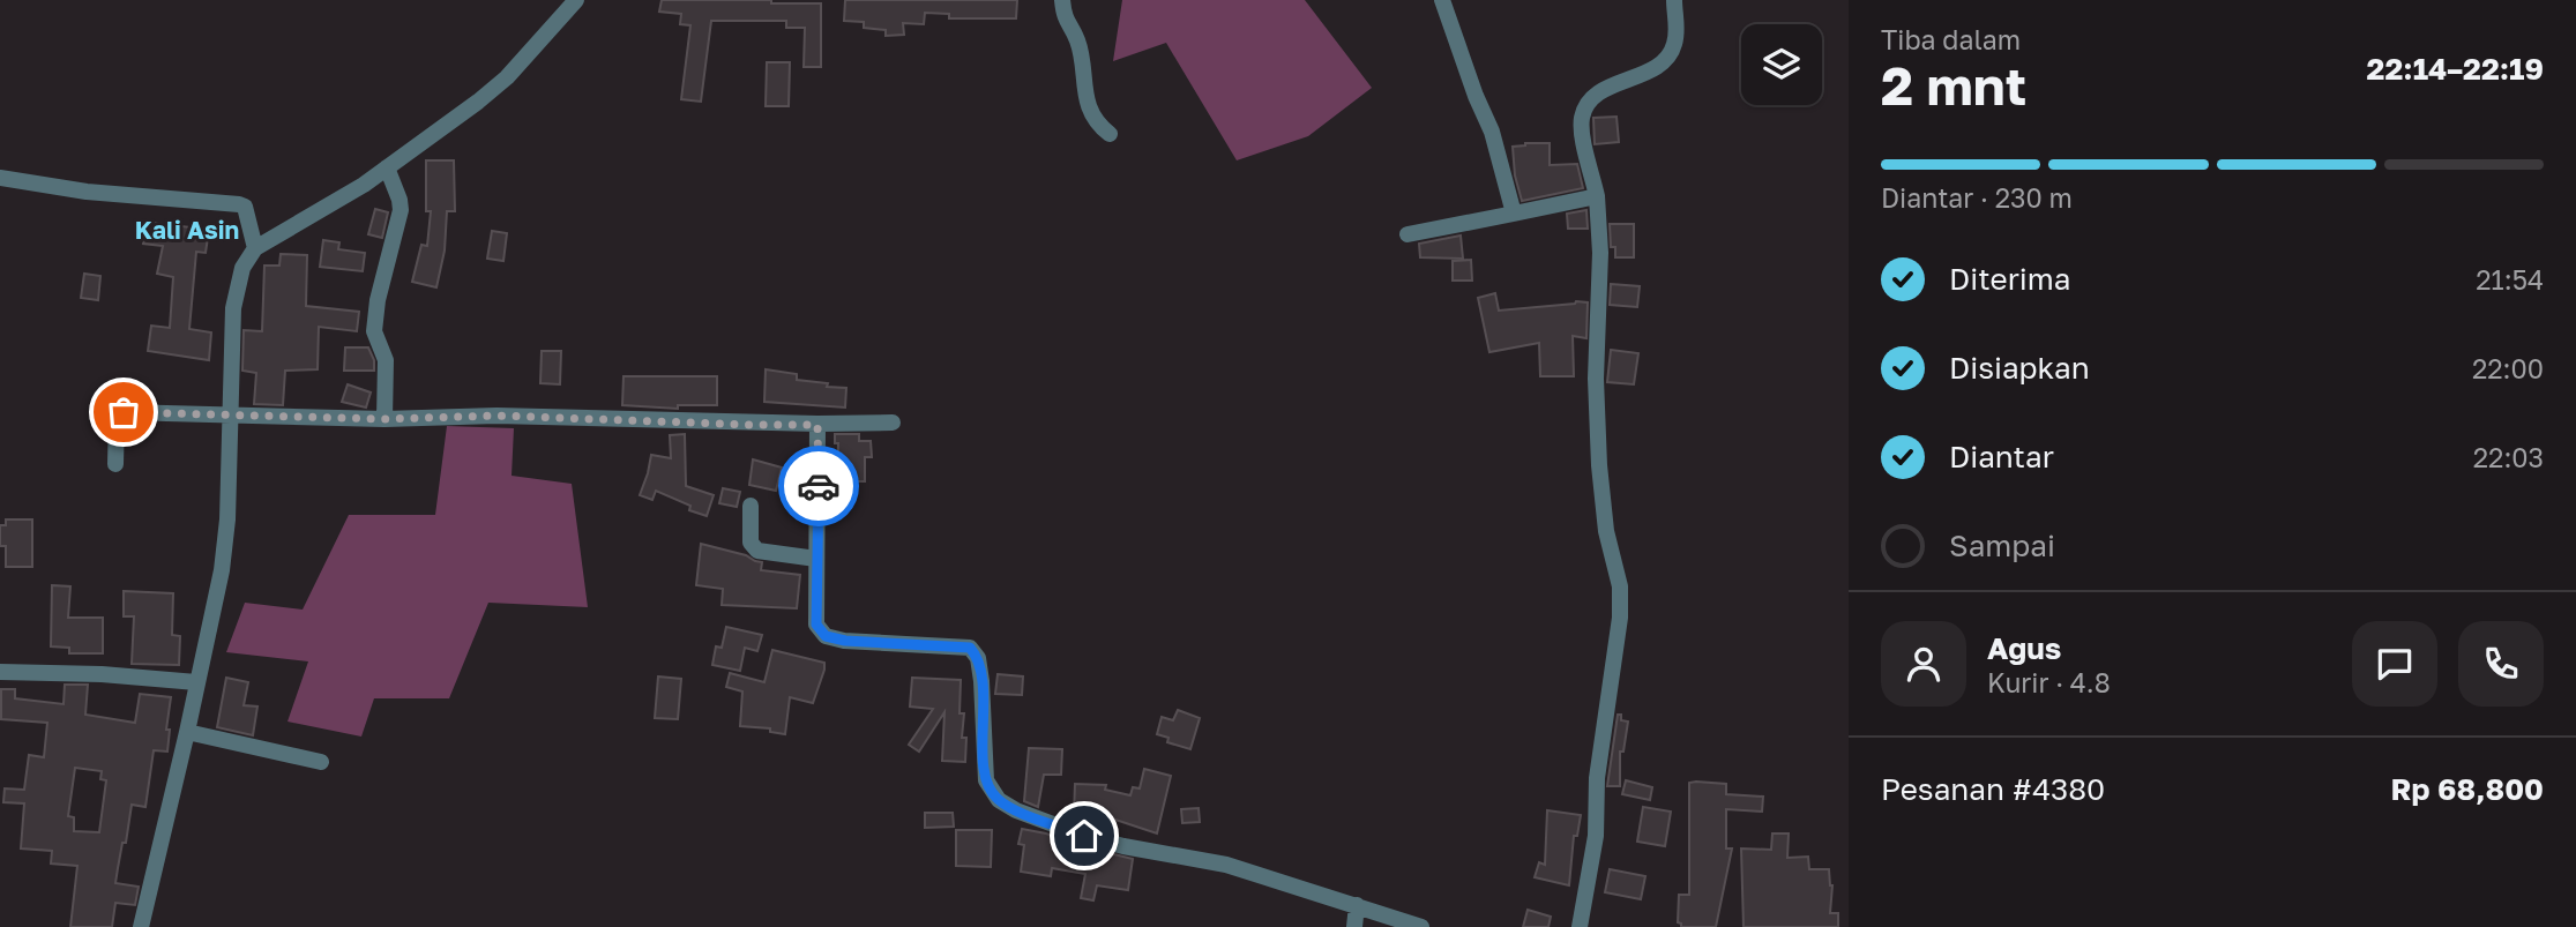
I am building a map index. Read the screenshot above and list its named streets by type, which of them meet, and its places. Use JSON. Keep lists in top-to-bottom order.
{
  "districts": ["Kali Asin"],
  "page": {
    "heading": ["2 mnt", "Tiba dalam", "22:14–22:19"],
    "panel": [
      "Agus",
      "Kurir · 4.8",
      "Pesanan #4380",
      "Rp 68,800"
    ],
    "bar": "Diantar · 230 m",
    "list": [
      ["Diterima", "21:54"],
      ["Disiapkan", "22:00"],
      ["Diantar", "22:03"],
      "Sampai"
    ]
  }
}
